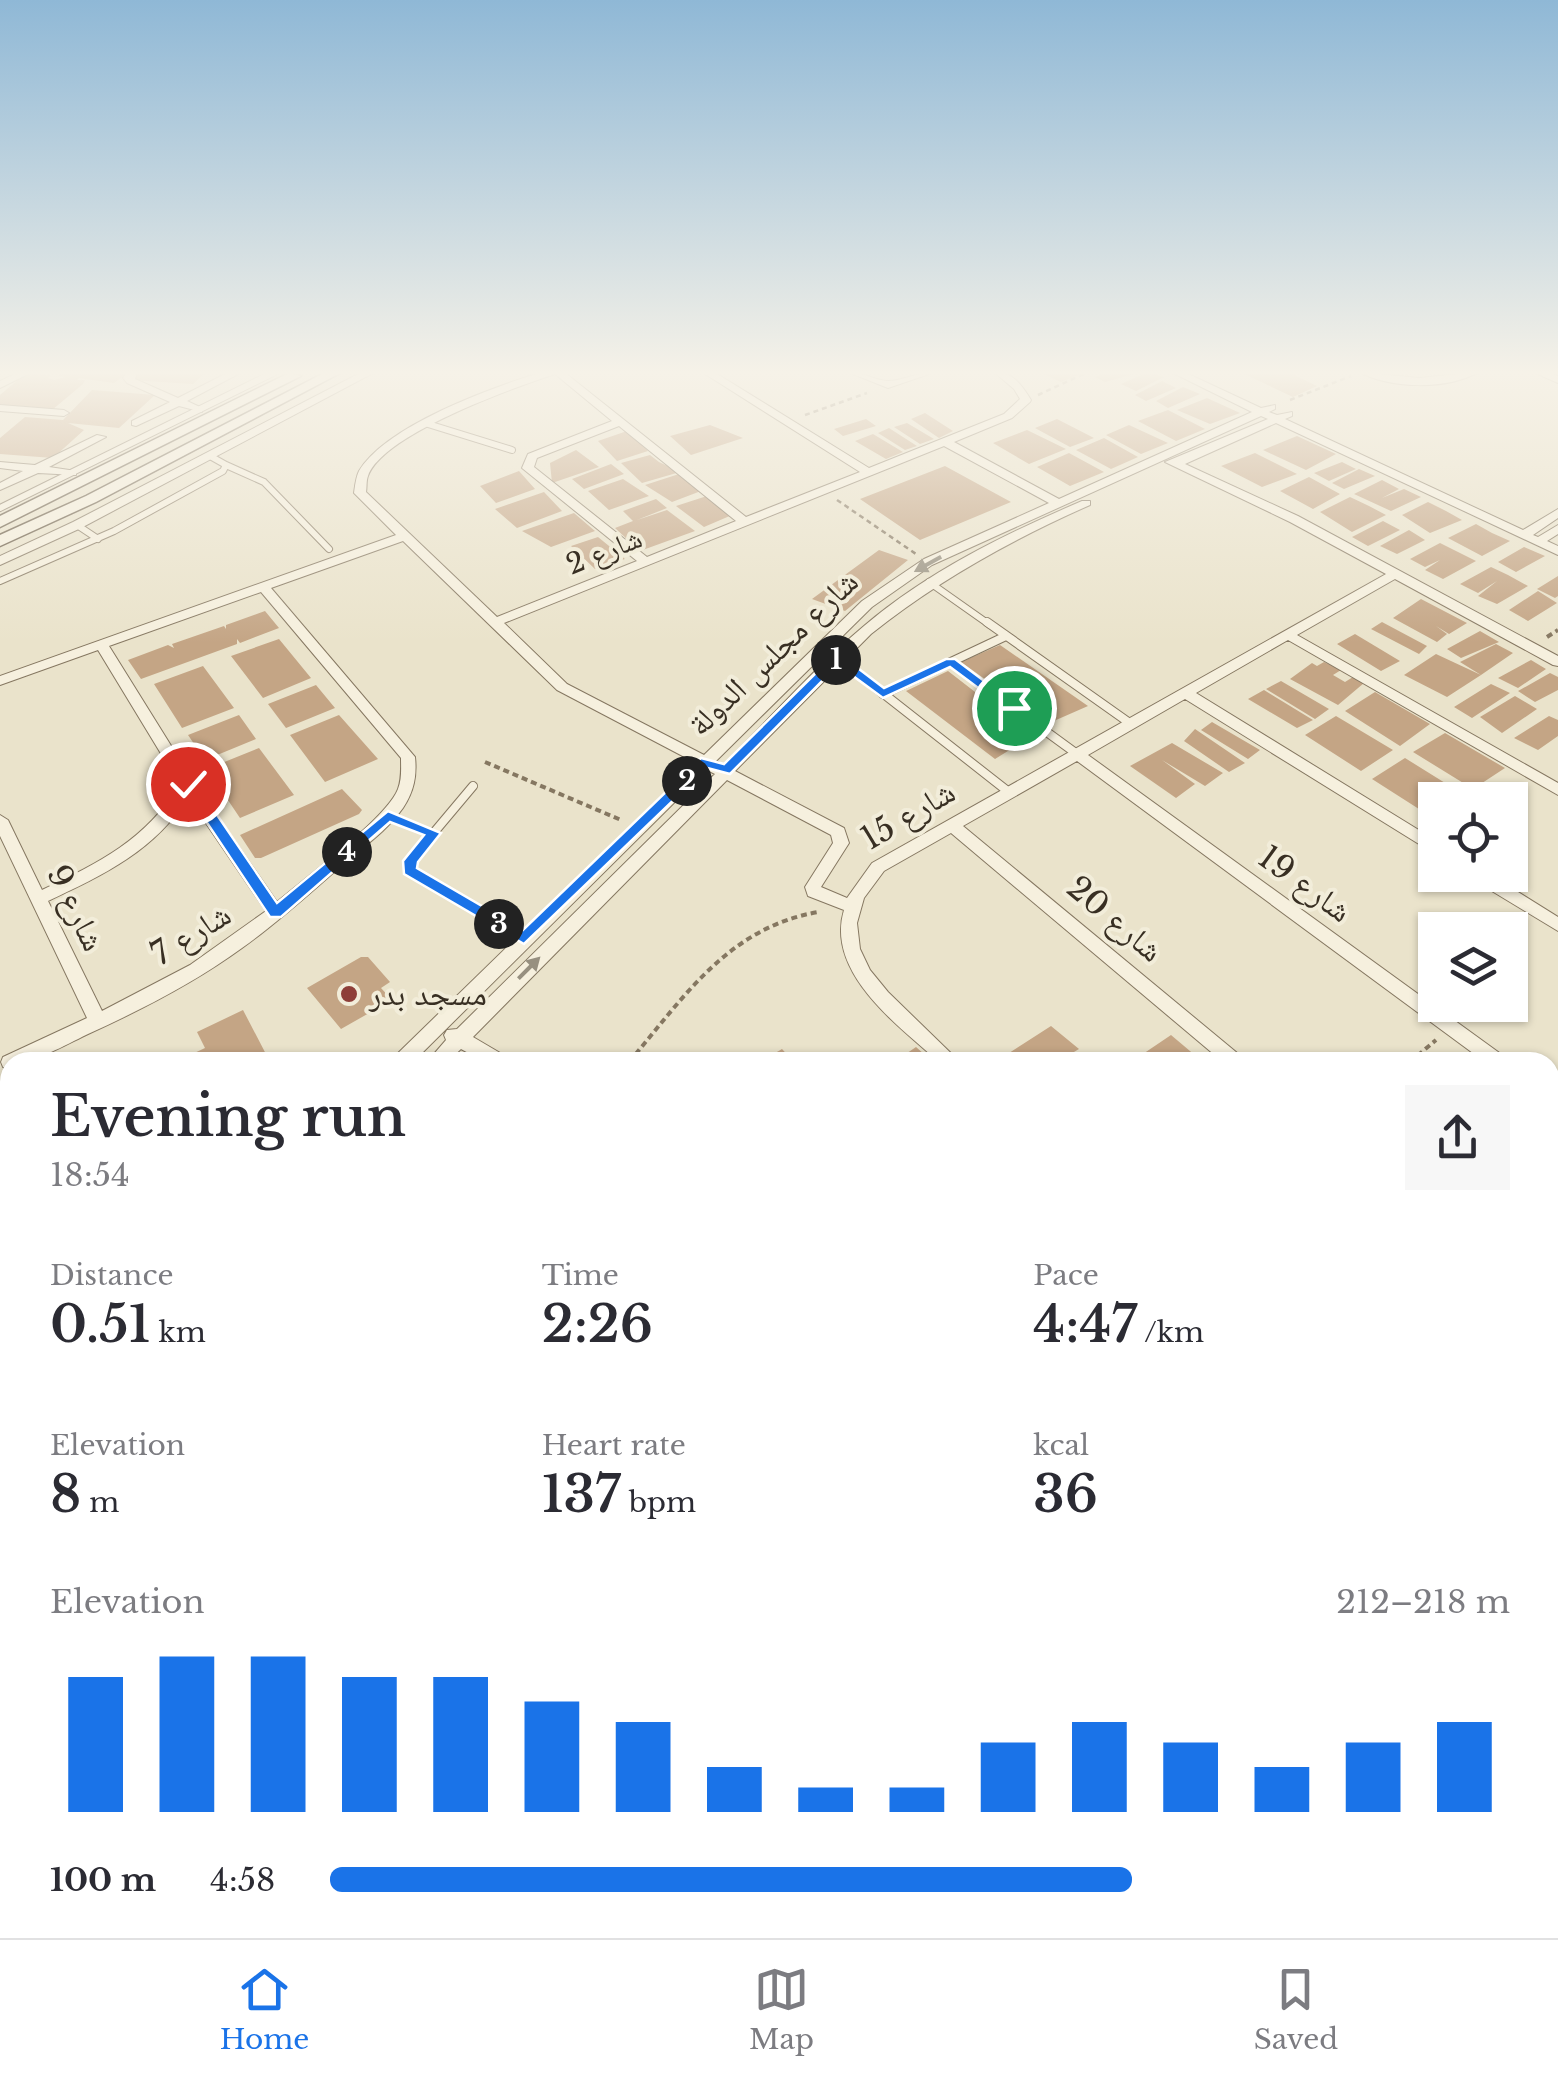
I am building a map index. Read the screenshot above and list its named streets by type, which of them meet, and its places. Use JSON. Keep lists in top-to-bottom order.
{
  "streets": {
    "street": [
      "شارع 2",
      "شارع مجلس الدولة",
      "شارع 15",
      "شارع 19",
      "شارع 9",
      "شارع 20",
      "شارع 7"
    ]
  },
  "crossings": [
    ["شارع 15", "شارع 19"],
    ["شارع 15", "شارع 20"],
    ["شارع 9", "شارع 7"]
  ],
  "places": ["مسجد بدر"],
  "page": {
    "pins": [
      "1",
      "2",
      "4",
      "3"
    ],
    "heading": ["Evening run", "18:54"],
    "stats": [
      ["Distance", "0.51 km"],
      ["Time", "2:26"],
      ["Pace", "4:47 /km"],
      ["Elevation", "8 m"],
      ["Heart rate", "137 bpm"],
      ["kcal", "36"]
    ],
    "chart": ["Elevation", "212–218 m"],
    "list": [
      {
        "name": "100 m",
        "note": "4:58"
      }
    ],
    "tabs": ["Home", "Map", "Saved"]
  }
}
